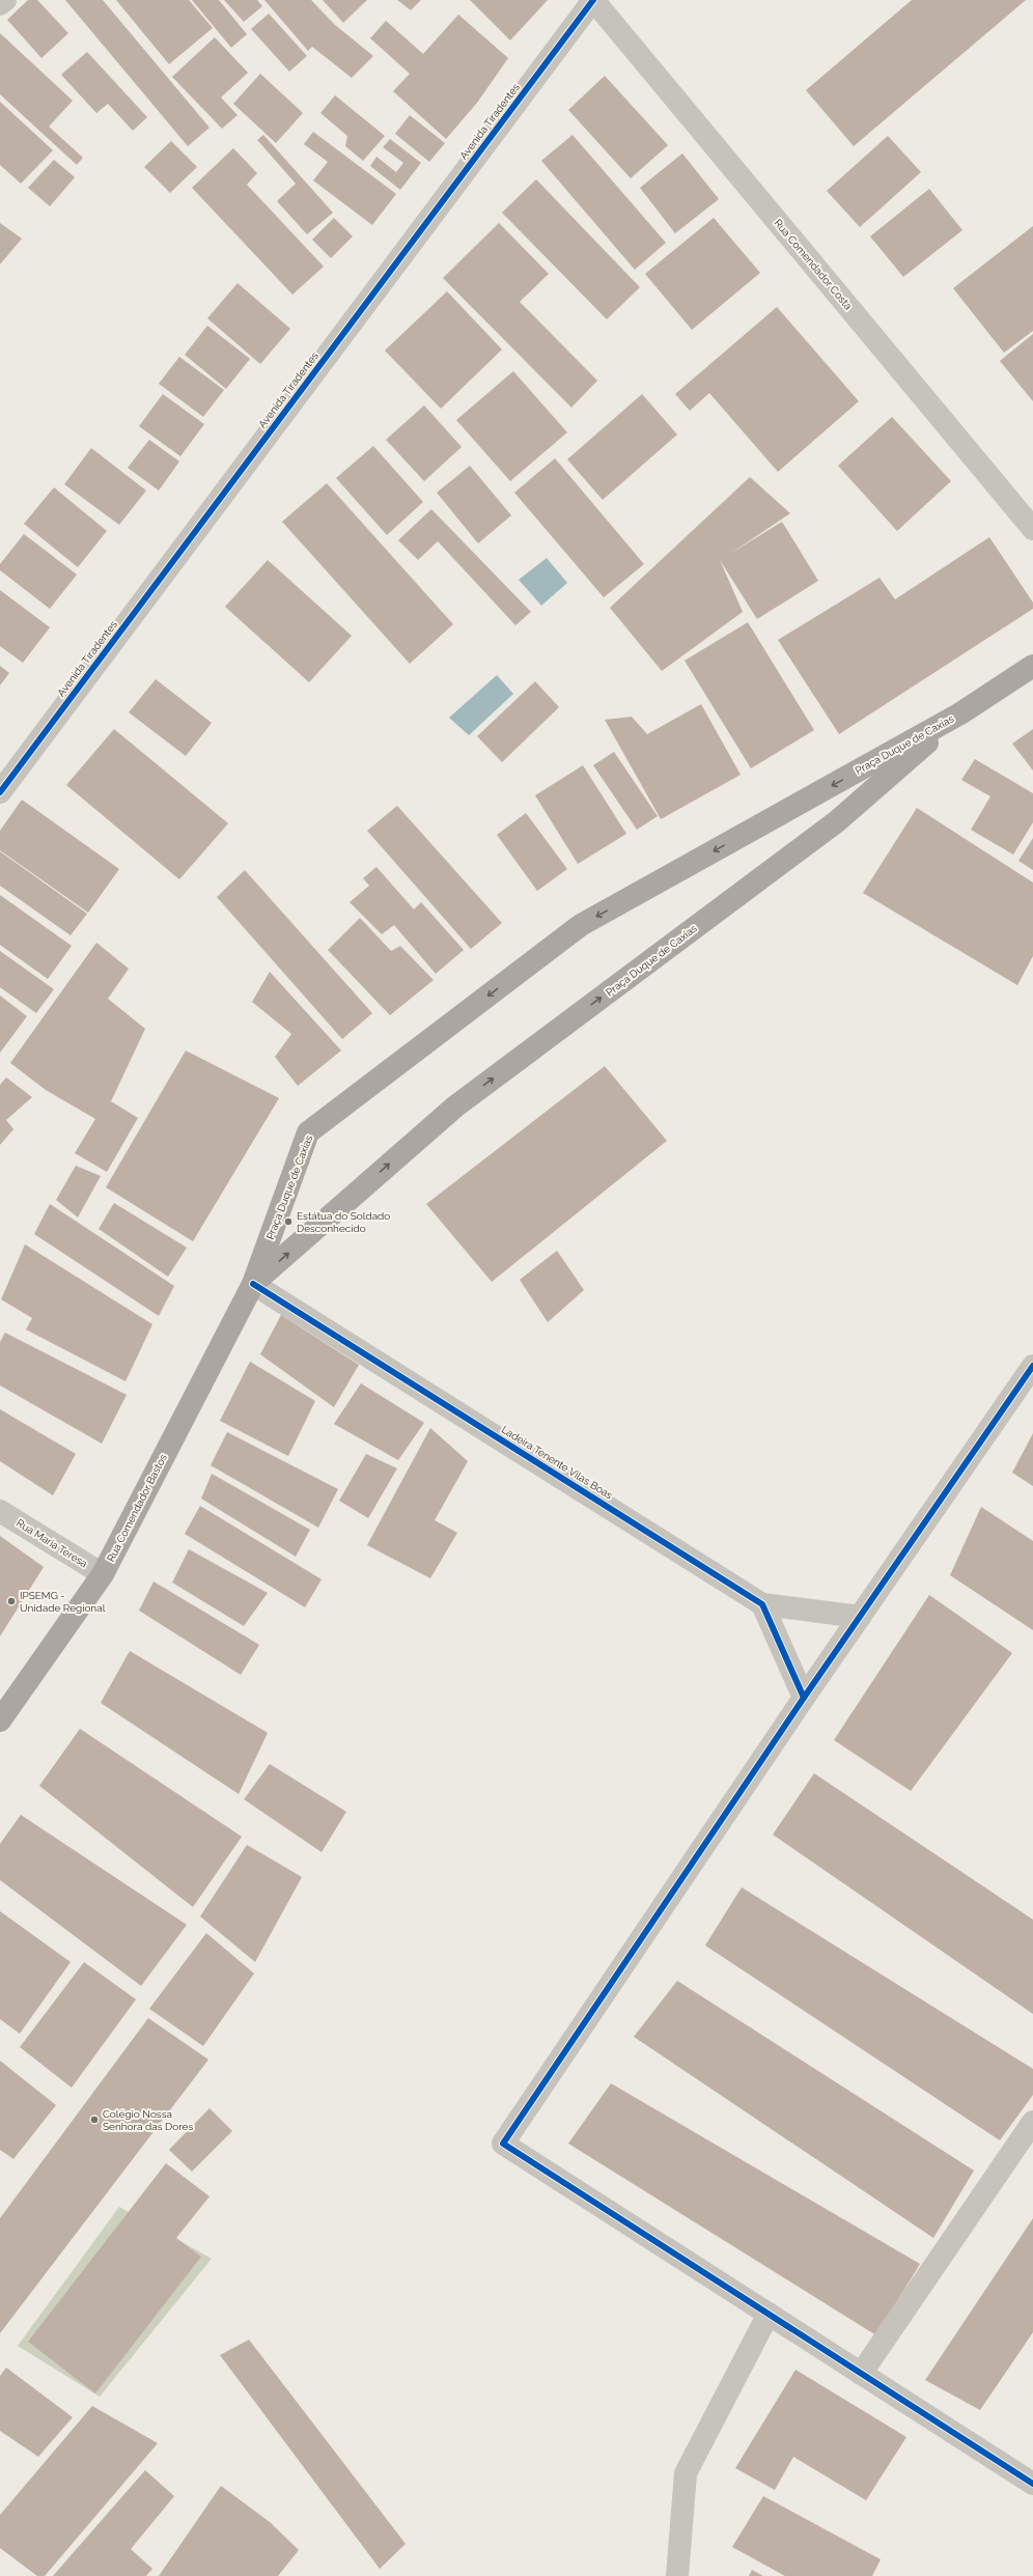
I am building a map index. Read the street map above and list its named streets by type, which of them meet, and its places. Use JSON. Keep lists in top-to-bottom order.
{
  "streets": {
    "main road": ["Praça Duque de Caxias", "Rua Comendador Bastos"],
    "street": [
      "Avenida Tiradentes",
      "Rua Comendador Costa",
      "Ladeira Tenente Vilas Boas",
      "Rua Maria Teresa"
    ]
  },
  "crossings": [
    ["Avenida Tiradentes", "Rua Comendador Costa"],
    ["Praça Duque de Caxias", "Ladeira Tenente Vilas Boas"],
    ["Praça Duque de Caxias", "Rua Comendador Bastos"],
    ["Ladeira Tenente Vilas Boas", "Rua Comendador Bastos"],
    ["Rua Comendador Bastos", "Rua Maria Teresa"]
  ],
  "places": ["Estátua do Soldado Desconhecido", "IPSEMG - Unidade Regional", "Colégio Nossa Senhora das Dores"]
}
